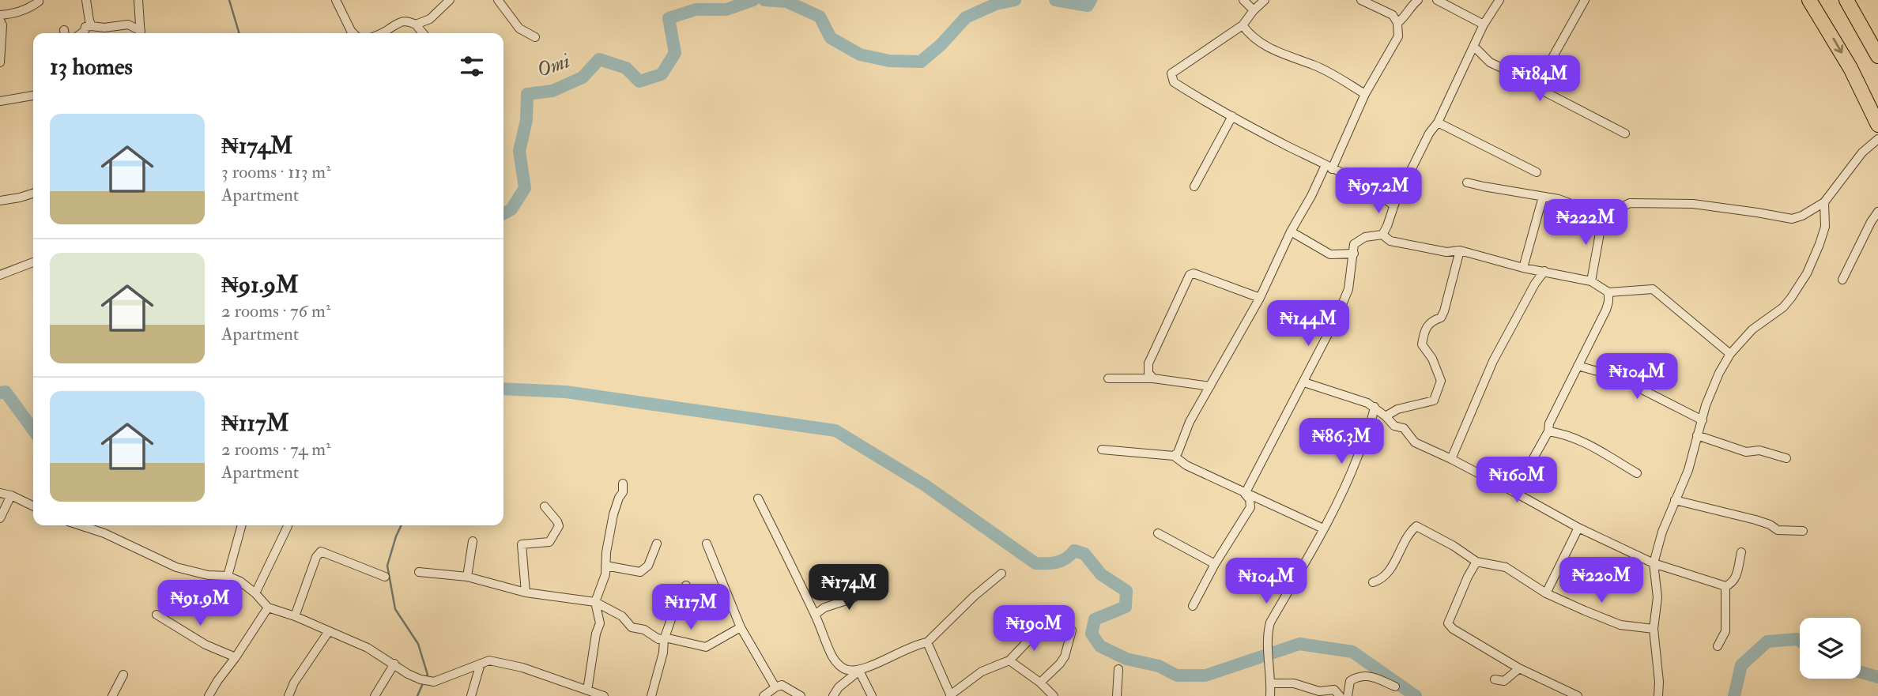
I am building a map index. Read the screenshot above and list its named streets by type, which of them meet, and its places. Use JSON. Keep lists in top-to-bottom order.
{
  "water": ["Omi"],
  "page": {
    "heading": "13 homes",
    "price": [
      "₦184M",
      "₦97.2M",
      "₦222M",
      "₦144M",
      "₦104M",
      "₦86.3M",
      "₦160M",
      "₦220M",
      "₦104M",
      "₦174M",
      "₦91.9M",
      "₦117M",
      "₦190M"
    ],
    "list": [
      {
        "name": "₦174M",
        "note": "3 rooms · 113 m² · Apartment"
      },
      {
        "name": "₦91.9M",
        "note": "2 rooms · 76 m² · Apartment"
      },
      {
        "name": "₦117M",
        "note": "2 rooms · 74 m² · Apartment"
      }
    ]
  }
}
